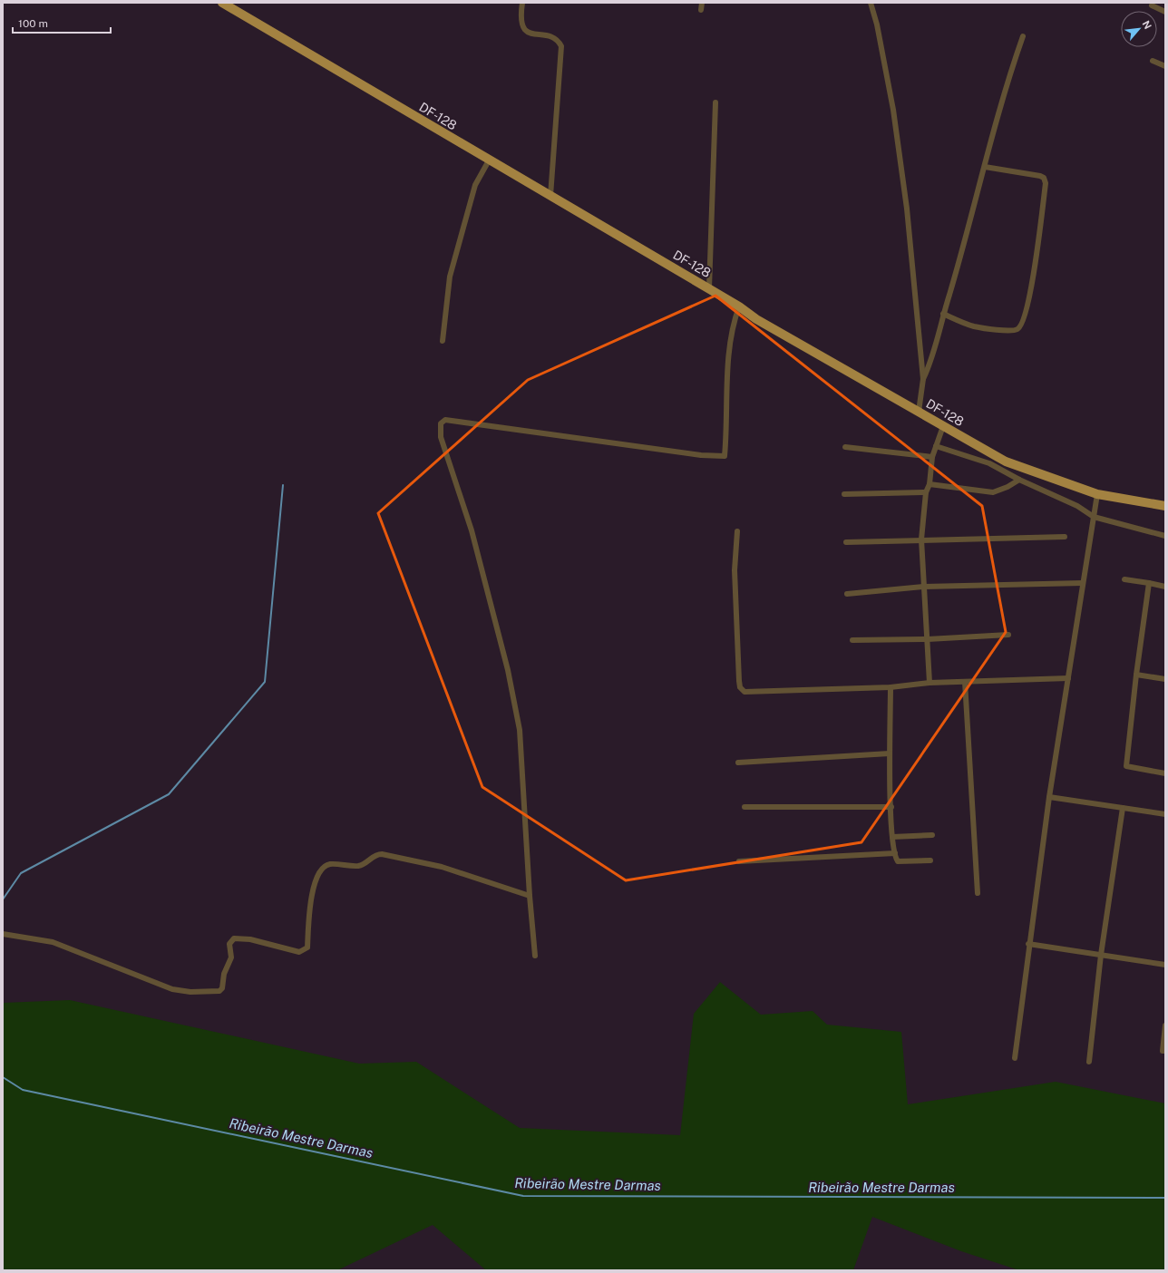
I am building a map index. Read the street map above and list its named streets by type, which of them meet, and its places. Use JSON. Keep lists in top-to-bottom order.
{
  "streets": {
    "main road": ["DF-128"]
  },
  "water": ["Ribeirão Mestre Darmas"],
  "scale_bar": "100 m",
  "north": "top right"
}
